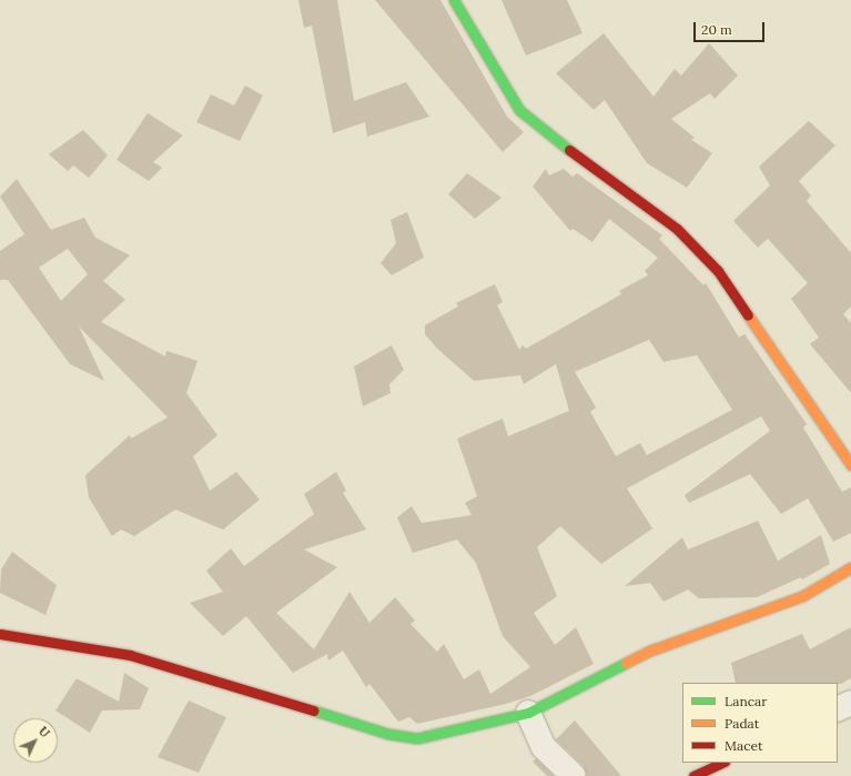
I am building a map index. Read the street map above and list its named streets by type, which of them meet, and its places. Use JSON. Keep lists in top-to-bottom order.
{
  "legend": ["Lancar", "Padat", "Macet"],
  "scale_bar": "20 m",
  "north": "top right"
}
